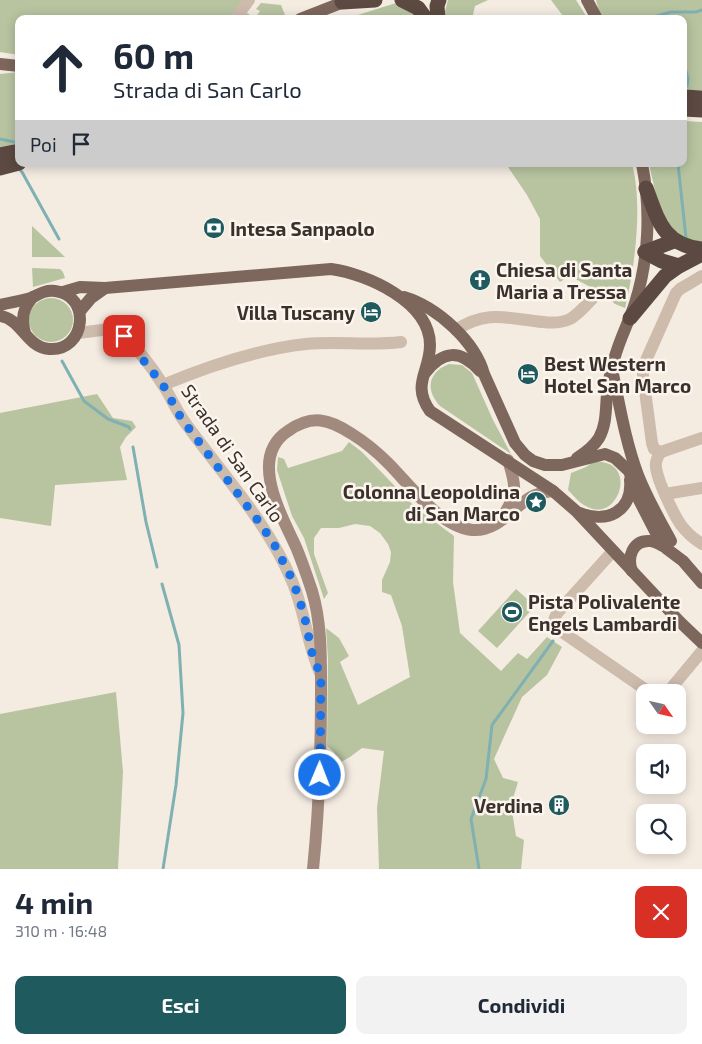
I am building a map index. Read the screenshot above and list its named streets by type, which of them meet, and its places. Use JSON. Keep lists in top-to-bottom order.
{
  "streets": {
    "street": ["Strada di San Carlo"]
  },
  "places": {
    "bank": ["Intesa Sanpaolo"],
    "church": ["Chiesa di Santa Maria a Tressa"],
    "hotel": ["Villa Tuscany", "Best Western Hotel San Marco"],
    "place": ["Colonna Leopoldina di San Marco"],
    "sports": ["Pista Polivalente Engels Lambardi"],
    "building": ["Verdina"]
  },
  "north": "bottom right",
  "page": {
    "turn": ["60 m", "Strada di San Carlo"],
    "then": "Poi",
    "heading": ["4 min", "310 m · 16:48"],
    "buttons": ["Esci", "Condividi"]
  }
}
